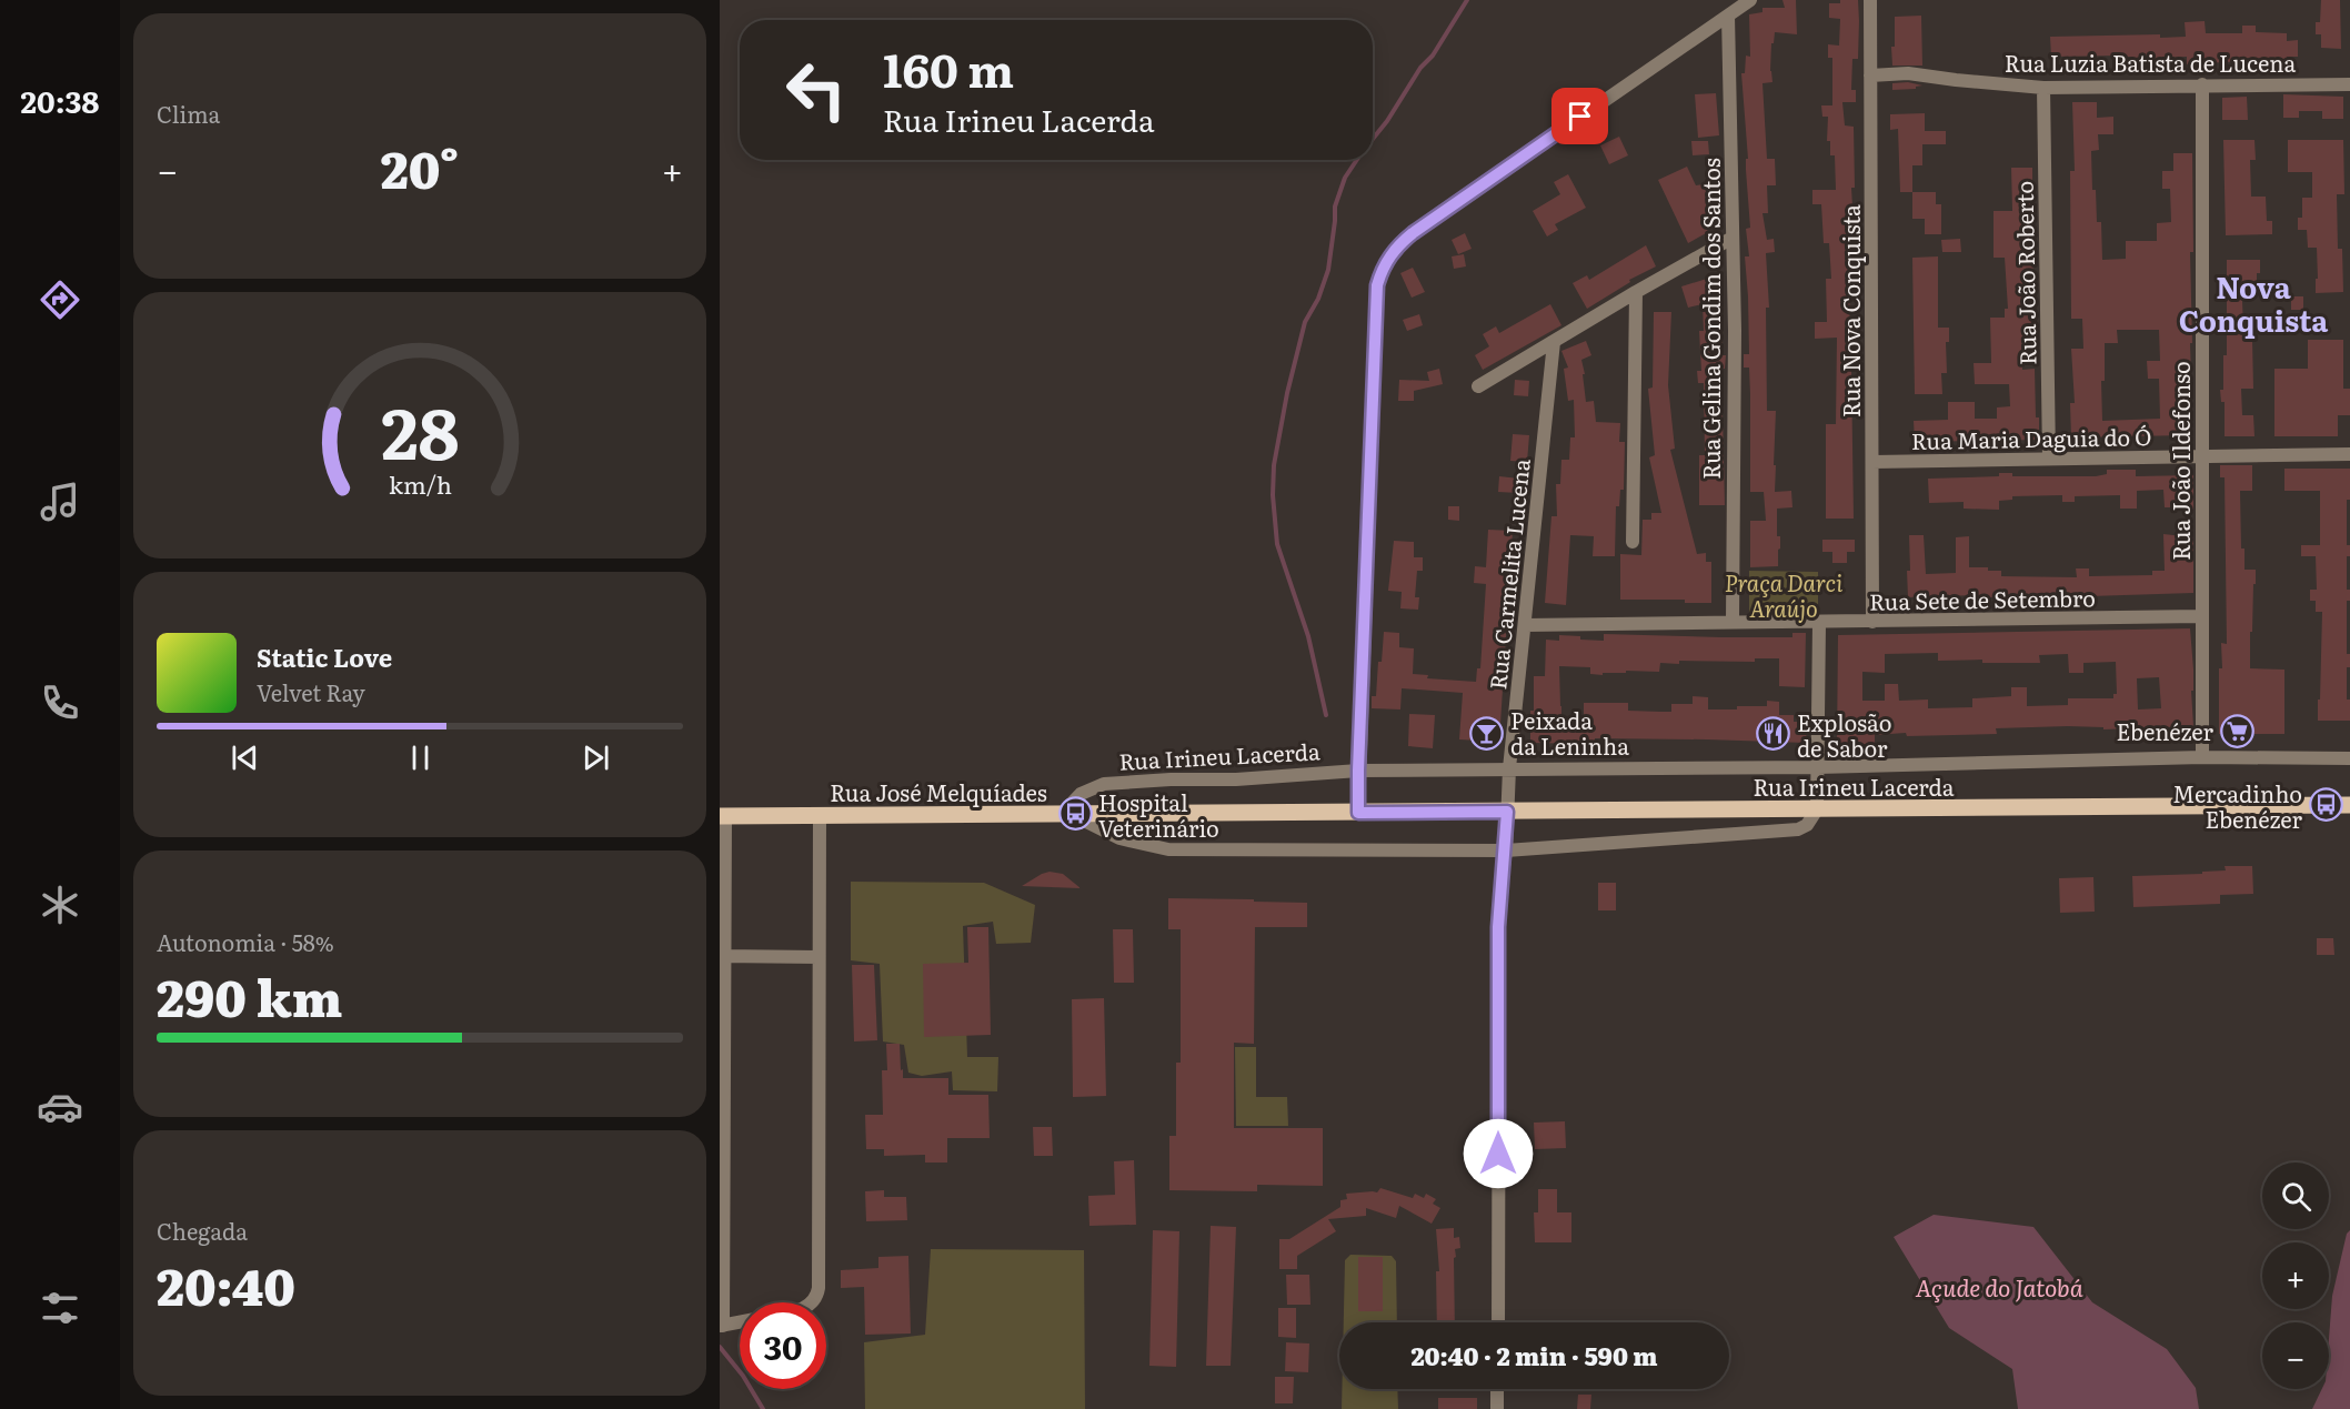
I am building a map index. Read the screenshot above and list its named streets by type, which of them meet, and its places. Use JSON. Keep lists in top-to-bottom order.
{
  "streets": {
    "main road": ["Rua Irineu Lacerda", "Rua José Melquíades"],
    "street": [
      "Rua Luzia Batista de Lucena",
      "Rua João Roberto",
      "Rua Nova Conquista",
      "Rua Gelina Gondim dos Santos",
      "Rua Maria Daguia do Ó",
      "Rua João Ildefonso",
      "Rua Carmelita Lucena",
      "Rua Sete de Setembro"
    ]
  },
  "crossings": [
    ["Rua Luzia Batista de Lucena", "Rua João Roberto"],
    ["Rua Luzia Batista de Lucena", "Rua Nova Conquista"],
    ["Rua Luzia Batista de Lucena", "Rua João Ildefonso"],
    ["Rua João Roberto", "Rua Maria Daguia do Ó"],
    ["Rua Nova Conquista", "Rua Maria Daguia do Ó"],
    ["Rua Nova Conquista", "Rua Sete de Setembro"],
    ["Rua Gelina Gondim dos Santos", "Rua Sete de Setembro"],
    ["Rua Maria Daguia do Ó", "Rua João Ildefonso"],
    ["Rua João Ildefonso", "Rua Sete de Setembro"],
    ["Rua João Ildefonso", "Rua Irineu Lacerda"],
    ["Rua Carmelita Lucena", "Rua Sete de Setembro"],
    ["Rua Carmelita Lucena", "Rua Irineu Lacerda"],
    ["Rua Irineu Lacerda", "Rua José Melquíades"]
  ],
  "districts": ["Nova Conquista"],
  "water": ["Açude do Jatobá"],
  "parks": ["Praça Darci Araújo"],
  "places": {
    "supermarket": ["Ebenézer"],
    "bar": ["Peixada da Leninha"],
    "restaurant": ["Explosão de Sabor"],
    "bus stop": ["Mercadinho Ebenézer", "Hospital Veterinário"]
  },
  "page": {
    "tabs": "20:38",
    "tile": [
      "Clima",
      ["Autonomia · 58%", "290 km"],
      ["Chegada", "20:40"]
    ],
    "turn": ["160 m", "Rua Irineu Lacerda"],
    "heat": ["−", "20°", "+"],
    "song": ["Static Love", "Velvet Ray"],
    "map_buttons": ["+", "−"],
    "limit": "30",
    "trip": "20:40 · 2 min · 590 m",
    "gauge": ["28", "km/h"]
  }
}
